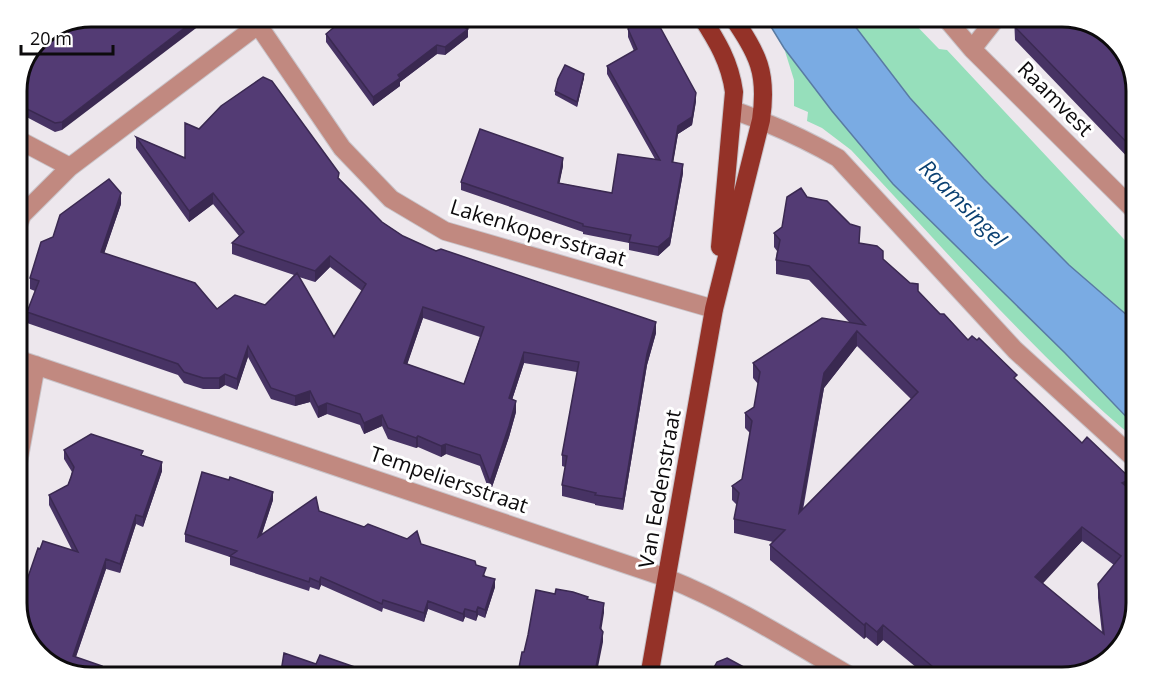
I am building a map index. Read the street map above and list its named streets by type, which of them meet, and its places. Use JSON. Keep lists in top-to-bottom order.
{
  "streets": {
    "main road": ["Van Eedenstraat"],
    "street": ["Raamvest", "Lakenkopersstraat", "Tempeliersstraat"]
  },
  "crossings": [
    ["Lakenkopersstraat", "Van Eedenstraat"],
    ["Tempeliersstraat", "Van Eedenstraat"]
  ],
  "water": ["Raamsingel"],
  "scale_bar": "20 m"
}
